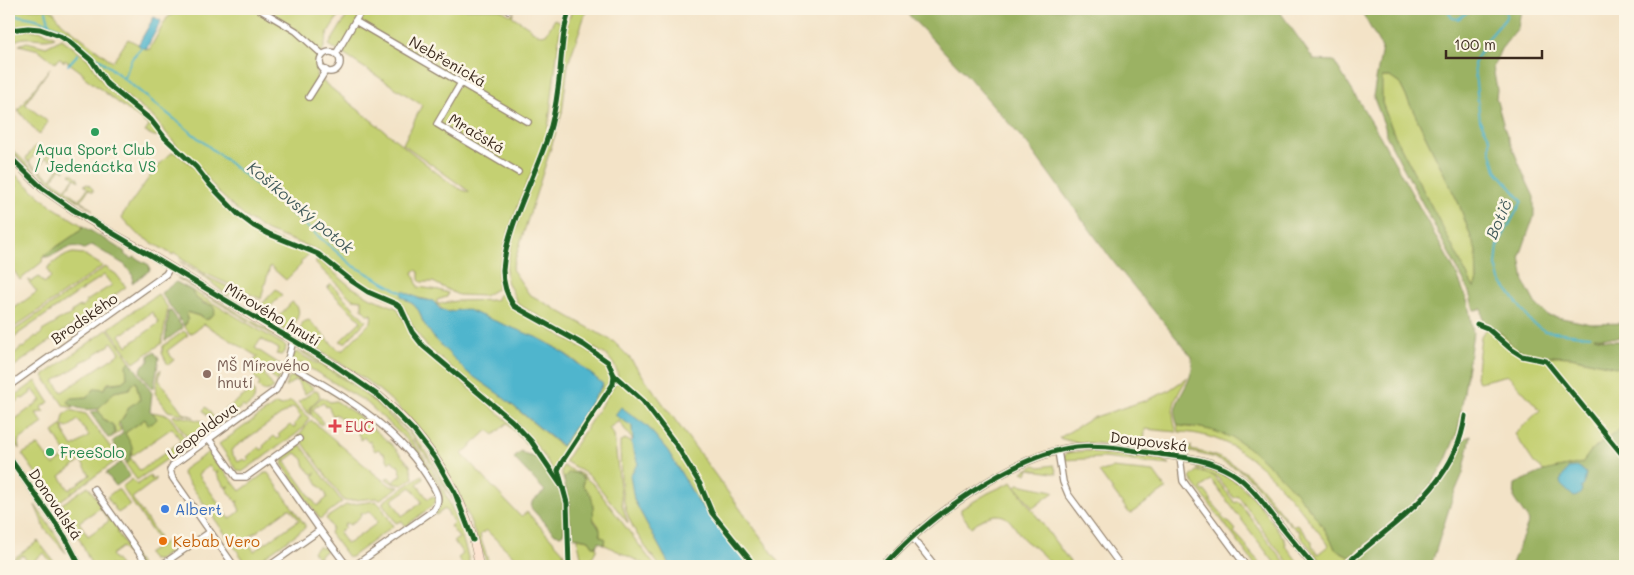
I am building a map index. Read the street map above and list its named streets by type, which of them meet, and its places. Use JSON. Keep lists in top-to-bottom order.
{
  "streets": {
    "main road": ["Mírového hnutí"],
    "street": [
      "Nebřenická",
      "Mračská",
      "Brodského",
      "Leopoldova",
      "Doupovská",
      "Donovalská"
    ]
  },
  "crossings": [
    ["Nebřenická", "Mračská"],
    ["Mírového hnutí", "Brodského"],
    ["Mírového hnutí", "Leopoldova"]
  ],
  "water": ["Košíkovský potok", "Botič"],
  "places": {
    "other": [
      "Aqua Sport Club / Jedenáctka VS",
      "MŠ Mírového hnutí",
      "FreeSolo",
      "Albert",
      "Kebab Vero"
    ],
    "health": ["EUC"]
  },
  "scale_bar": "100 m"
}
